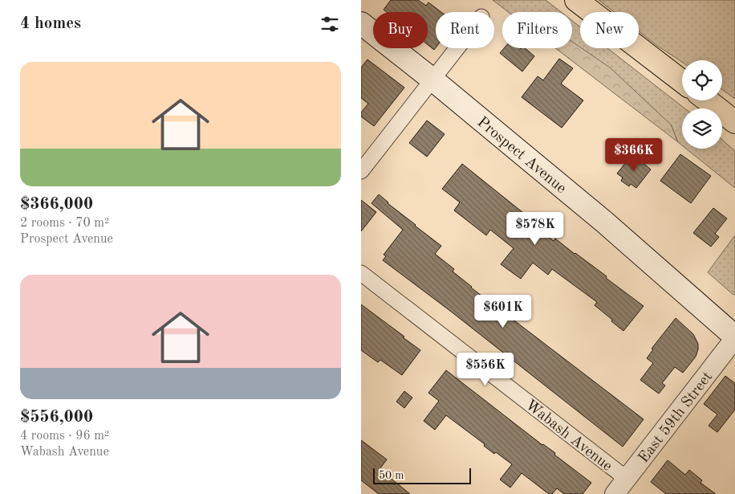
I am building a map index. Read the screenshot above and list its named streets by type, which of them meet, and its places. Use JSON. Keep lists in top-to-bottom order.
{
  "streets": {
    "main road": ["Prospect Avenue"],
    "street": ["East 59th Street", "Wabash Avenue"]
  },
  "crossings": [
    ["Prospect Avenue", "East 59th Street"],
    ["East 59th Street", "Wabash Avenue"]
  ],
  "scale_bar": "50 m",
  "page": {
    "heading": "4 homes",
    "chip": [
      "Buy",
      "Rent",
      "Filters",
      "New"
    ],
    "list": [
      {
        "name": "$366,000",
        "note": "2 rooms · 70 m² · Prospect Avenue"
      },
      {
        "name": "$556,000",
        "note": "4 rooms · 96 m² · Wabash Avenue"
      }
    ],
    "price": [
      "$366K",
      "$578K",
      "$601K",
      "$556K"
    ],
    "scale": "50 m"
  }
}
